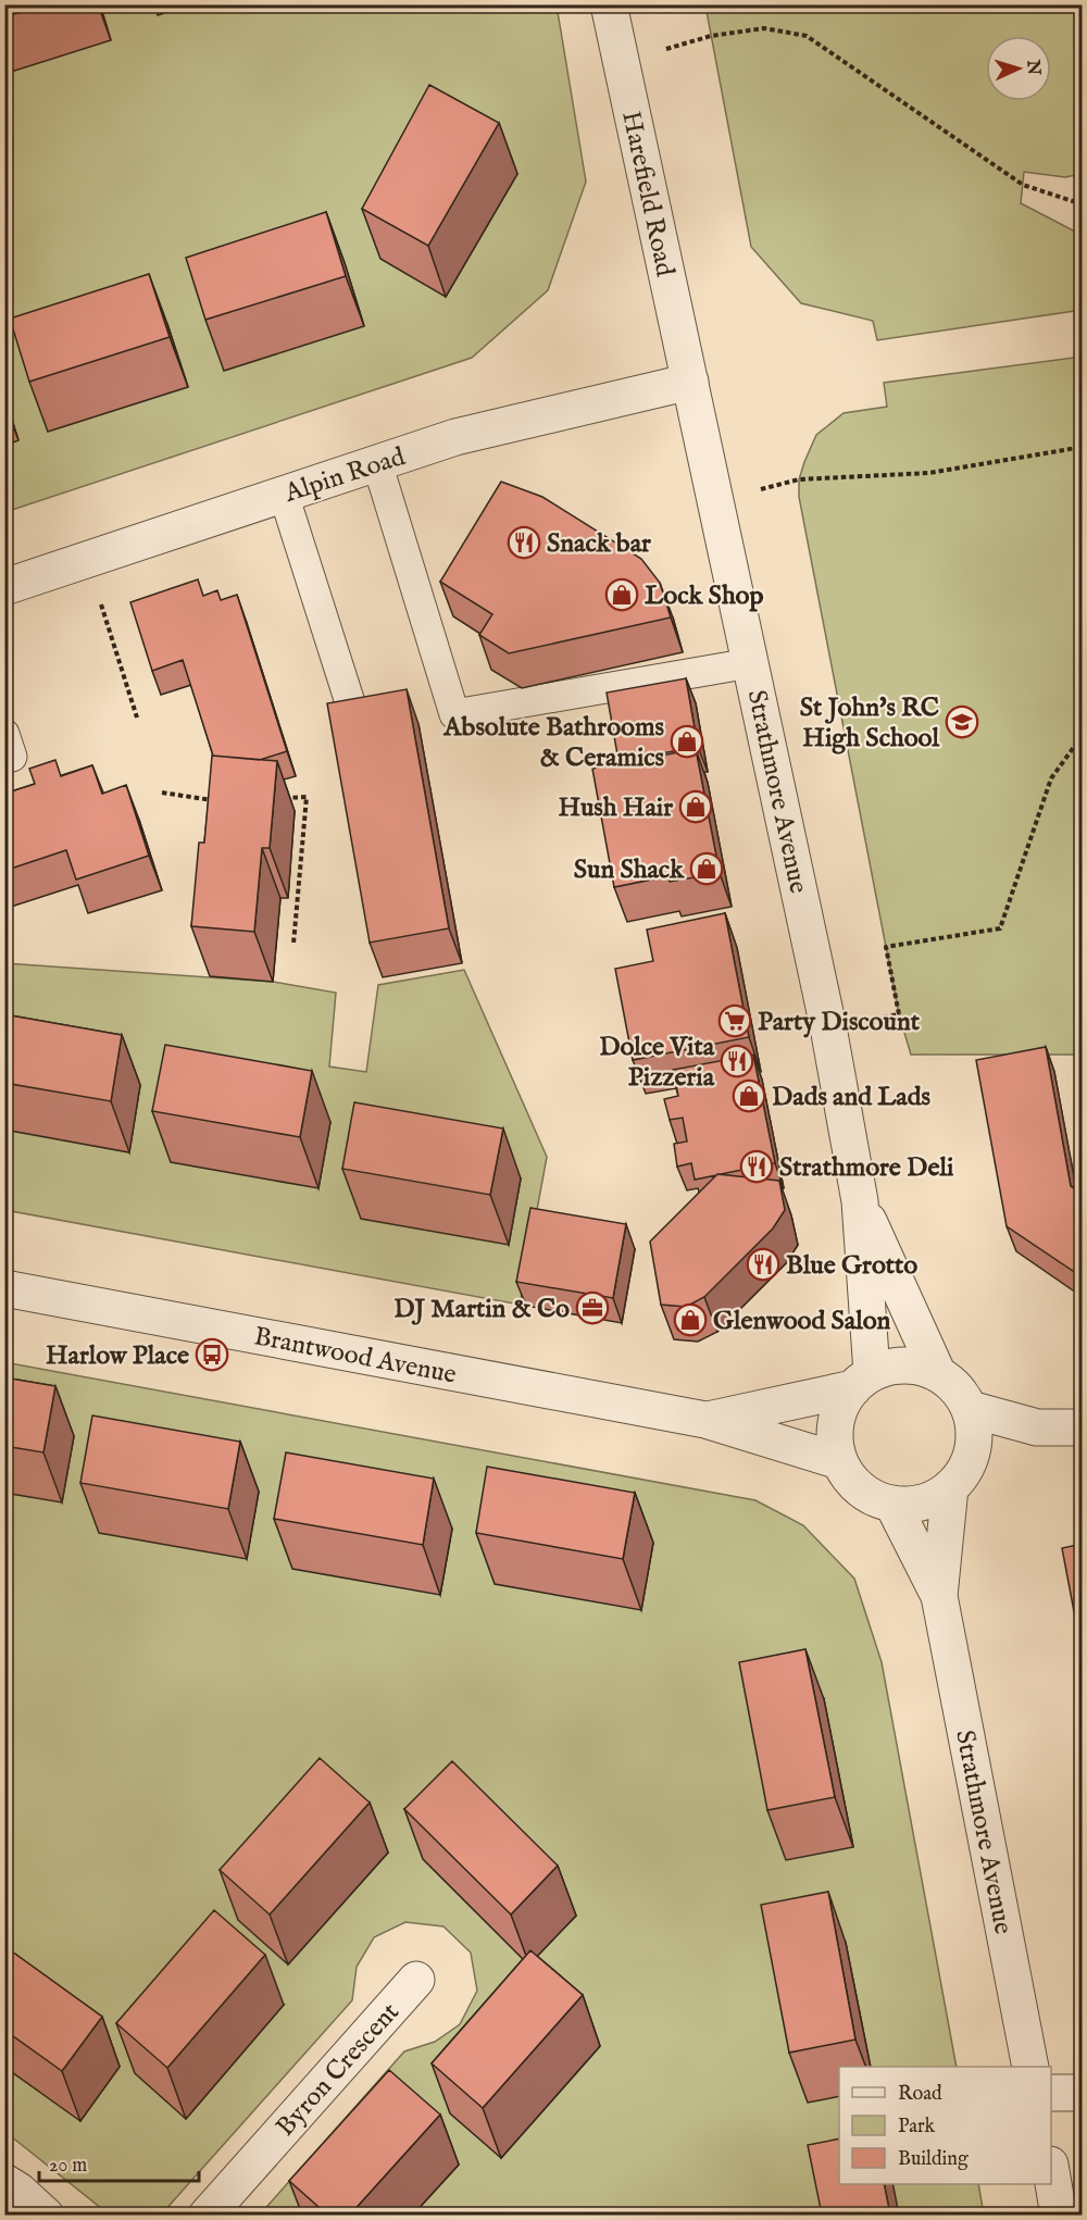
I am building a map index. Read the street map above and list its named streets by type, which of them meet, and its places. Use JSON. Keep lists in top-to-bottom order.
{
  "streets": {
    "street": [
      "Harefield Road",
      "Alpin Road",
      "Strathmore Avenue",
      "Brantwood Avenue",
      "Byron Crescent"
    ]
  },
  "crossings": [
    ["Harefield Road", "Alpin Road"],
    ["Harefield Road", "Strathmore Avenue"],
    ["Alpin Road", "Strathmore Avenue"],
    ["Strathmore Avenue", "Brantwood Avenue"]
  ],
  "places": {
    "restaurant": [
      "Snack bar",
      "Dolce Vita Pizzeria",
      "Strathmore Deli",
      "Blue Grotto"
    ],
    "shop": [
      "Lock Shop",
      "Absolute Bathrooms & Ceramics",
      "Hush Hair",
      "Sun Shack",
      "Dads and Lads",
      "Glenwood Salon"
    ],
    "school or university": ["St John's RC High School"],
    "supermarket": ["Party Discount"],
    "office": ["DJ Martin & Co"],
    "bus stop": ["Harlow Place"]
  },
  "legend": ["Road", "Park", "Building"],
  "scale_bar": "20 m",
  "north": "right"
}
